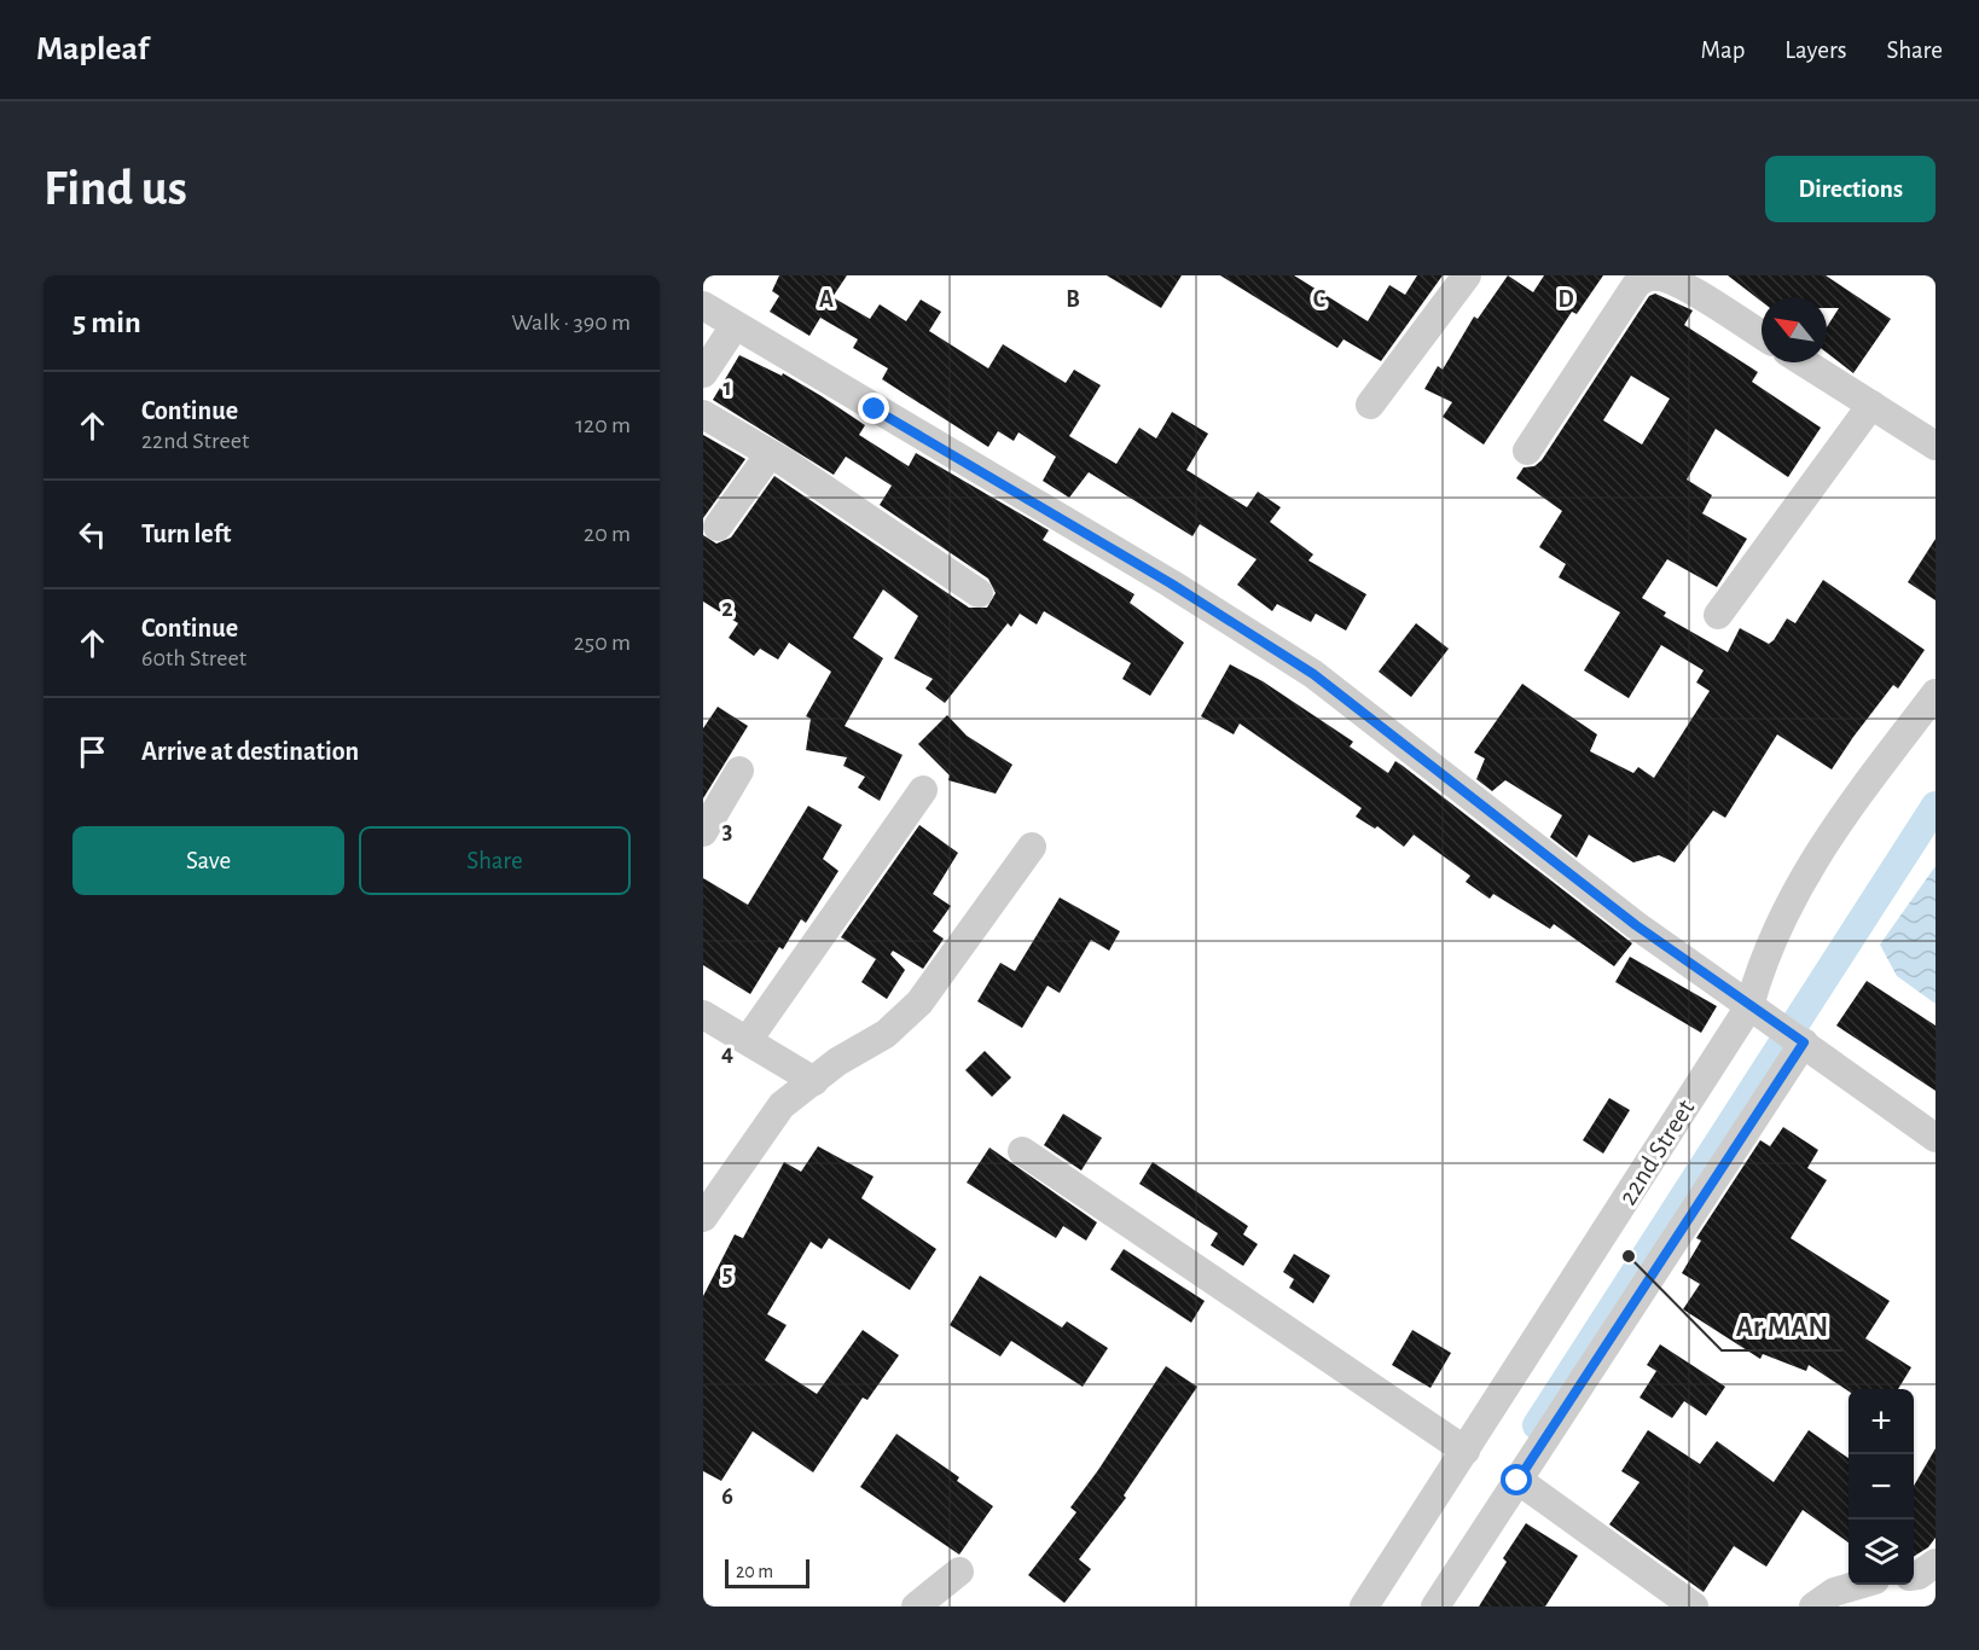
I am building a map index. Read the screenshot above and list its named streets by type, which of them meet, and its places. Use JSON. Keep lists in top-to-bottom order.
{
  "streets": {
    "street": ["22nd Street"]
  },
  "places": ["Ar MAN"],
  "scale_bar": "20 m",
  "north": "top left",
  "page": {
    "header": "Mapleaf",
    "nav": ["Map", "Layers", "Share"],
    "buttons": [
      "Directions",
      ["Save", "Share"]
    ],
    "title": "Find us",
    "heading": ["5 min", "Walk · 390 m"],
    "list": [
      ["Continue", "22nd Street", "120 m"],
      ["Turn left", "20 m"],
      ["Continue", "60th Street", "250 m"],
      "Arrive at destination"
    ],
    "map_buttons": ["+", "−"],
    "scale": "20 m"
  },
  "grid": {
    "columns": [
      "A",
      "B",
      "C",
      "D"
    ],
    "rows": [
      "1",
      "2",
      "3",
      "4",
      "5",
      "6"
    ]
  }
}
